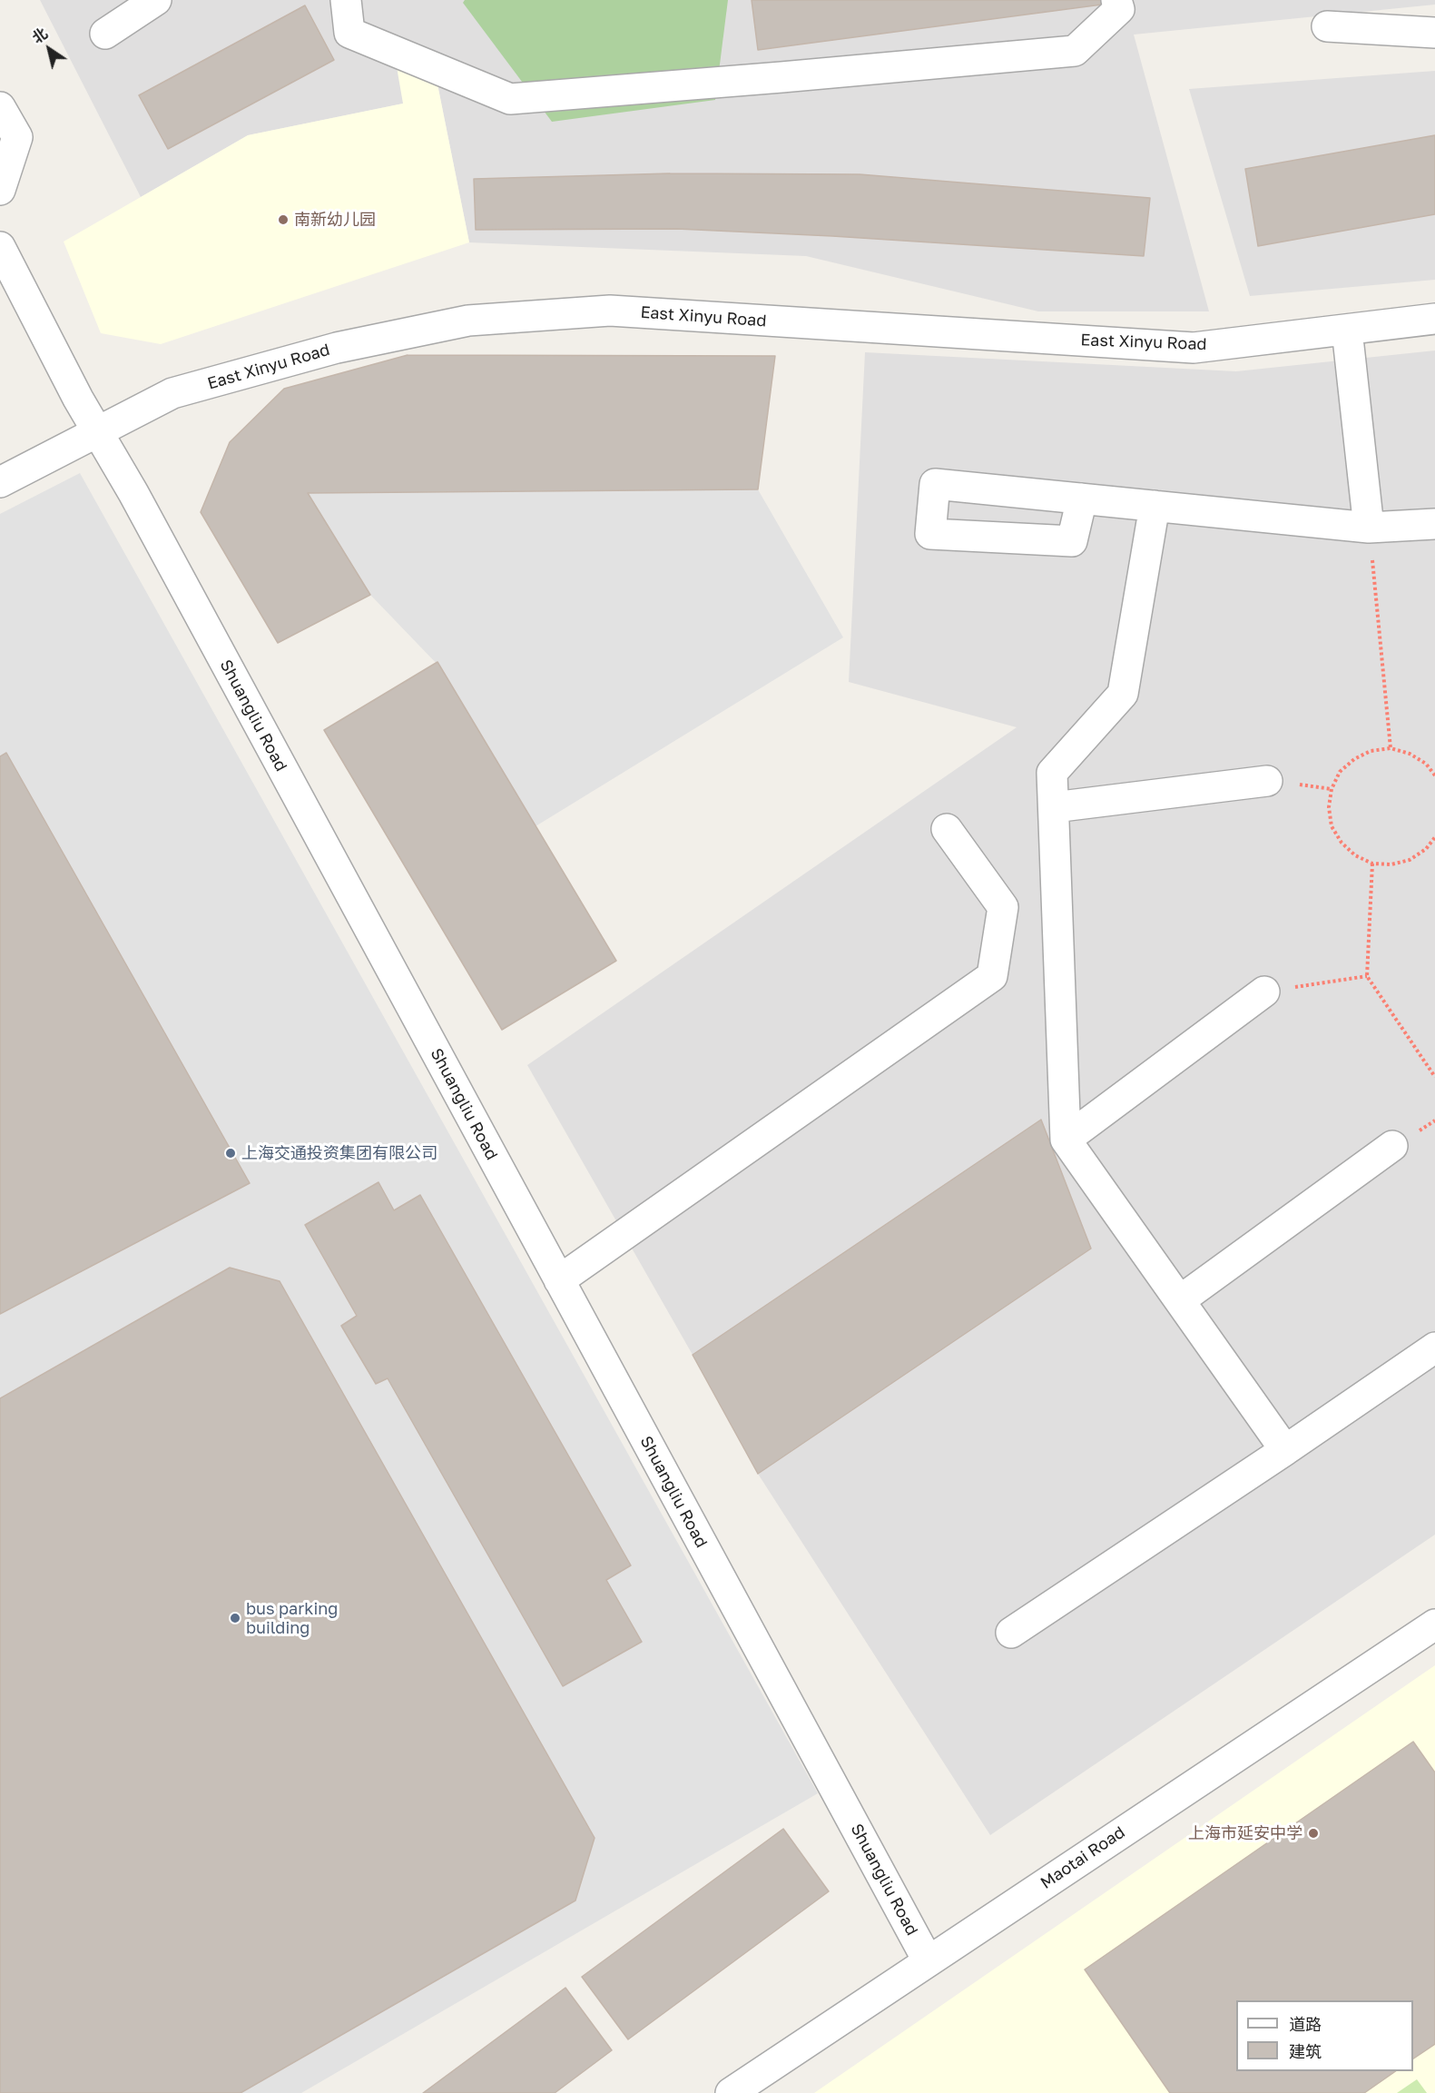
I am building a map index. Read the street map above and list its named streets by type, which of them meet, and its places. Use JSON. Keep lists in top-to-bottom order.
{
  "streets": {
    "street": ["East Xinyu Road", "Shuangliu Road", "Maotai Road"]
  },
  "crossings": [
    ["East Xinyu Road", "Shuangliu Road"],
    ["Shuangliu Road", "Maotai Road"]
  ],
  "places": [
    "南新幼儿园",
    "上海交通投资集团有限公司",
    "bus parking building",
    "上海市延安中学"
  ],
  "legend": ["道路", "建筑"],
  "north": "top left"
}
